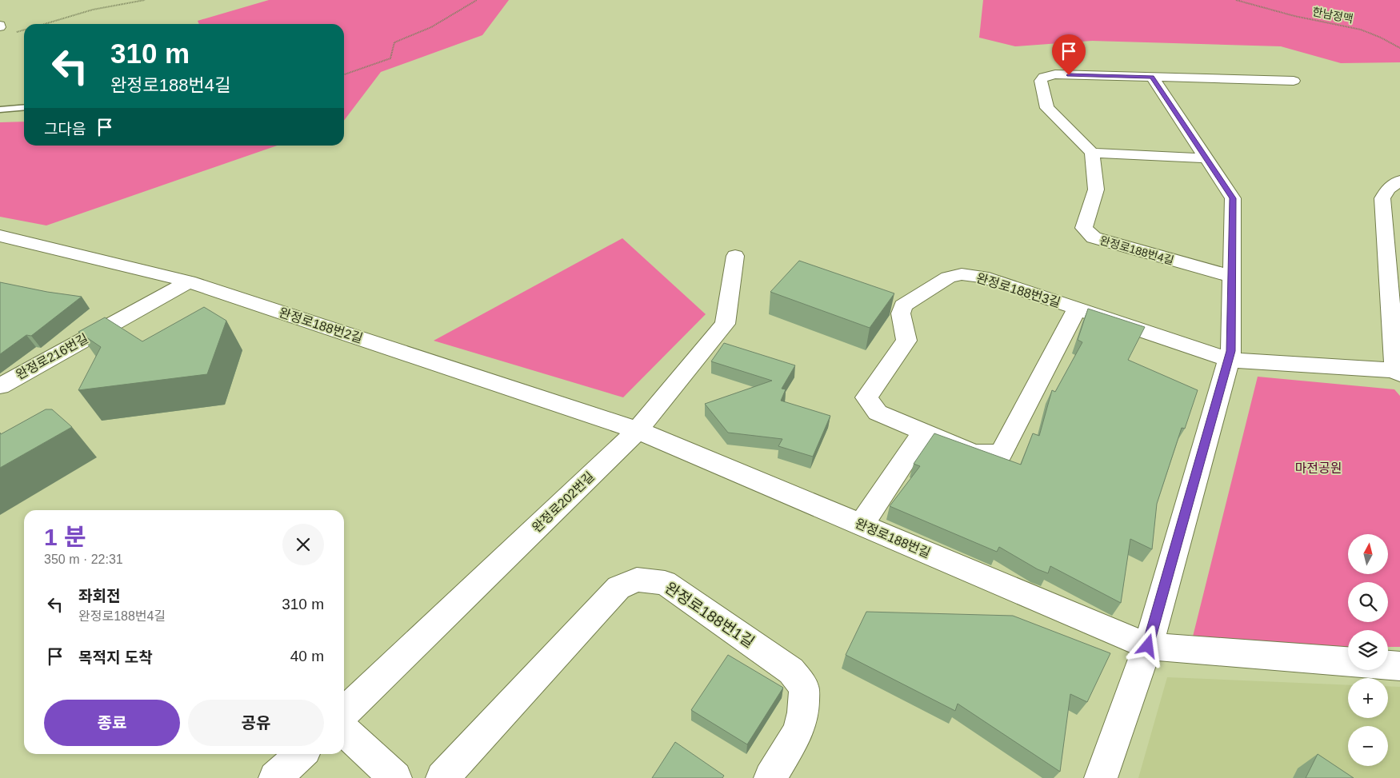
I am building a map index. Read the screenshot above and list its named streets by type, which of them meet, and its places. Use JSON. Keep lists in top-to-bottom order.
{
  "streets": {
    "street": [
      "완정로188번4길",
      "완정로188번3길",
      "완정로188번2길",
      "완정로216번길",
      "완정로202번길",
      "완정로188번길",
      "완정로188번1길"
    ],
    "path": ["한남정맥"]
  },
  "crossings": [
    ["완정로188번2길", "완정로216번길"],
    ["완정로188번2길", "완정로202번길"],
    ["완정로188번2길", "완정로188번길"],
    ["완정로202번길", "완정로188번길"]
  ],
  "parks": ["마전공원"],
  "north": "top",
  "page": {
    "turn": ["310 m", "완정로188번4길"],
    "then": "그다음",
    "heading": ["1 분", "350 m · 22:31"],
    "map_buttons": ["+", "−"],
    "list": [
      {
        "name": "좌회전",
        "note": "완정로188번4길",
        "value": "310 m"
      },
      {
        "name": "목적지 도착",
        "value": "40 m"
      }
    ],
    "buttons": ["종료", "공유"]
  }
}
